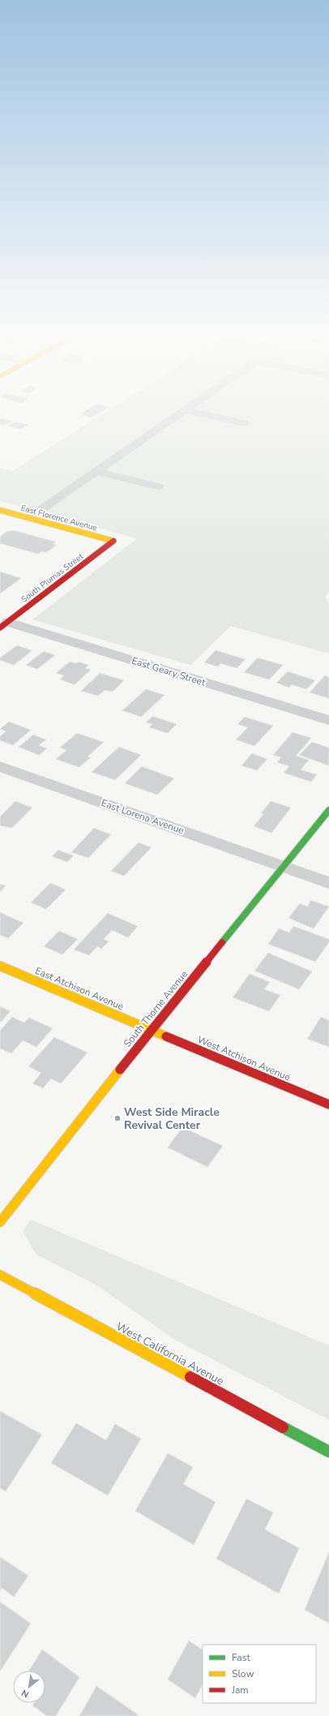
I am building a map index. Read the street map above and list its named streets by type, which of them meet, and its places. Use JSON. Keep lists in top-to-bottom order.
{
  "streets": {
    "street": [
      "East Florence Avenue",
      "South Plumas Street",
      "East Geary Street",
      "East Lorena Avenue",
      "East Atchison Avenue",
      "South Thorne Avenue",
      "West Atchison Avenue",
      "West California Avenue"
    ]
  },
  "crossings": [
    ["East Florence Avenue", "South Plumas Street"],
    ["South Plumas Street", "East Geary Street"],
    ["East Lorena Avenue", "South Thorne Avenue"],
    ["East Atchison Avenue", "South Thorne Avenue"],
    ["East Atchison Avenue", "West Atchison Avenue"],
    ["South Thorne Avenue", "West Atchison Avenue"]
  ],
  "places": ["West Side Miracle Revival Center"],
  "legend": ["Fast", "Slow", "Jam"],
  "north": "bottom left"
}
